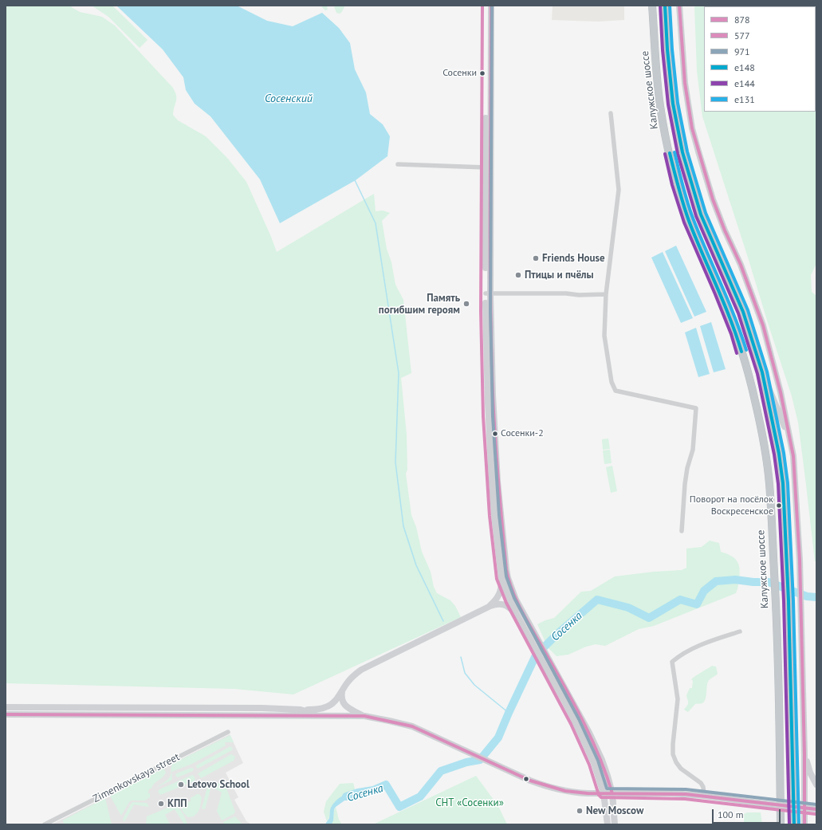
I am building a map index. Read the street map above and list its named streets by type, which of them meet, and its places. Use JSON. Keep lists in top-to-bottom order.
{
  "streets": {
    "highway": ["Калужское шоссе"],
    "street": ["Zimenkovskaya street"]
  },
  "water": ["Сосенский", "Сосенка"],
  "parks": ["СНТ «Сосенки»"],
  "places": [
    "Сосенки",
    "Friends House",
    "Птицы и пчёлы",
    "Память погибшим героям",
    "Сосенки-2",
    "Поворот на посёлок Воскресенское",
    "Letovo School",
    "КПП",
    "New Moscow"
  ],
  "lines": [
    "transit line 878",
    "transit line 577",
    "transit line 971",
    "transit line е148",
    "transit line е144",
    "transit line е131"
  ],
  "legend": [
    "878",
    "577",
    "971",
    "е148",
    "е144",
    "е131"
  ],
  "scale_bar": "100 m"
}
